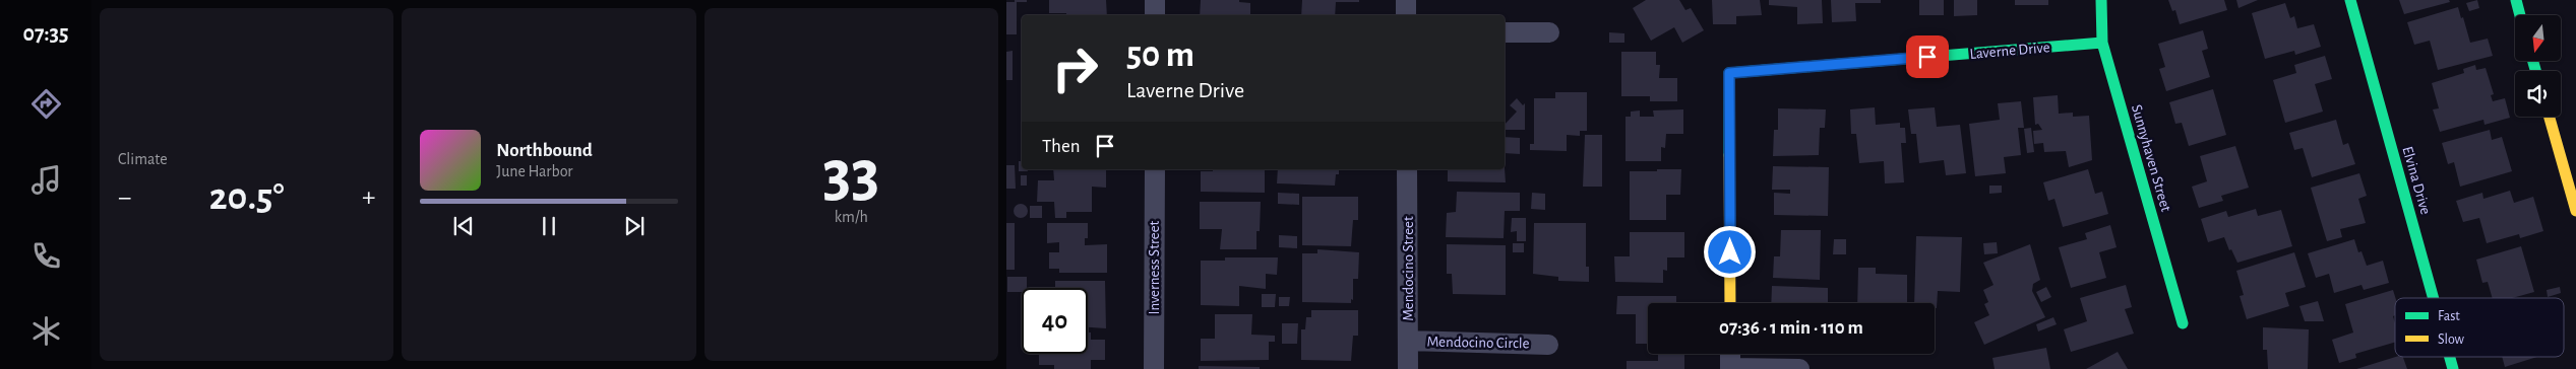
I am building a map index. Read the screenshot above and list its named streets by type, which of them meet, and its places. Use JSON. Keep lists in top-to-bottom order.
{
  "streets": {
    "street": [
      "Laverne Drive",
      "Sunnyhaven Street",
      "Elvina Drive",
      "Inverness Street",
      "Mendocino Street",
      "Mendocino Circle"
    ]
  },
  "crossings": [
    ["Laverne Drive", "Sunnyhaven Street"],
    ["Mendocino Street", "Mendocino Circle"]
  ],
  "legend": ["Fast", "Slow"],
  "north": "bottom",
  "page": {
    "tabs": "07:35",
    "tile": [
      "Climate",
      ["33", "km/h"]
    ],
    "turn": ["50 m", "Laverne Drive"],
    "then": "Then",
    "song": ["Northbound", "June Harbor"],
    "heat": ["−", "20.5°", "+"],
    "limit": "40",
    "trip": "07:36 · 1 min · 110 m"
  }
}
